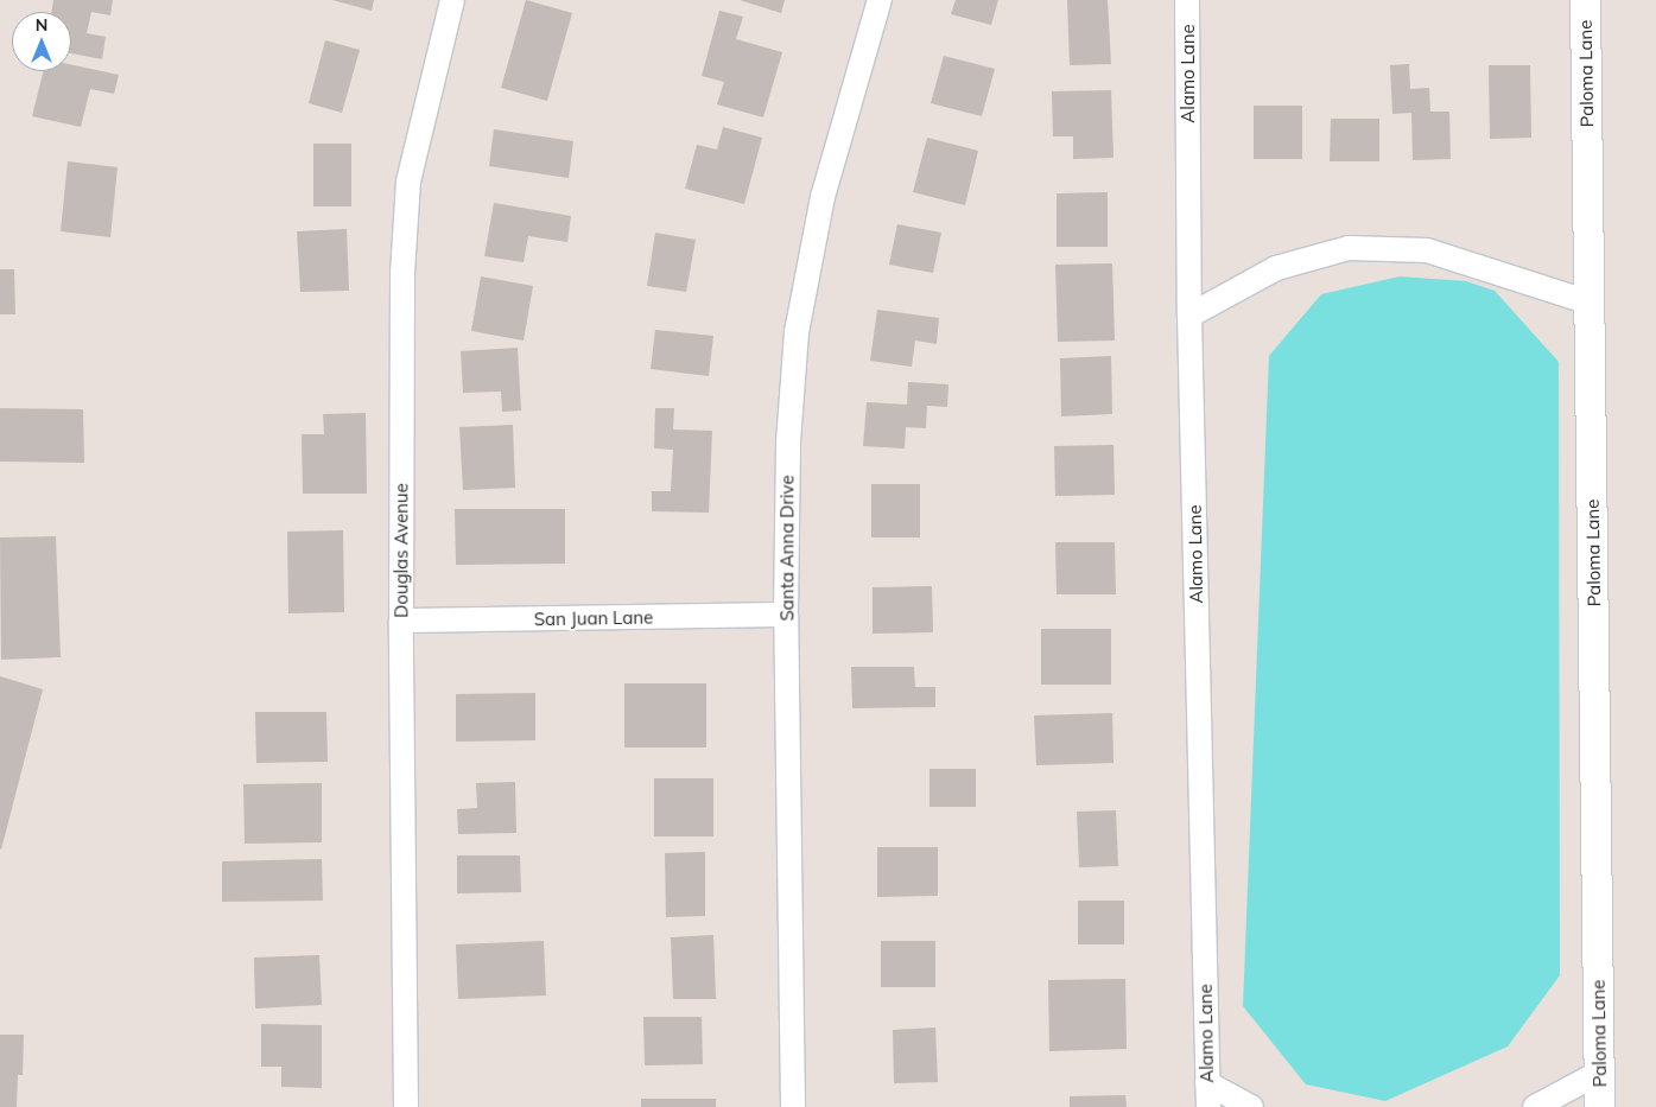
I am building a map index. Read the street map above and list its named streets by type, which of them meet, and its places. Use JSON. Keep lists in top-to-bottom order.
{
  "streets": {
    "street": [
      "Alamo Lane",
      "Paloma Lane",
      "Santa Anna Drive",
      "Douglas Avenue",
      "San Juan Lane"
    ]
  },
  "crossings": [
    ["Santa Anna Drive", "San Juan Lane"],
    ["Douglas Avenue", "San Juan Lane"]
  ],
  "north": "top"
}
